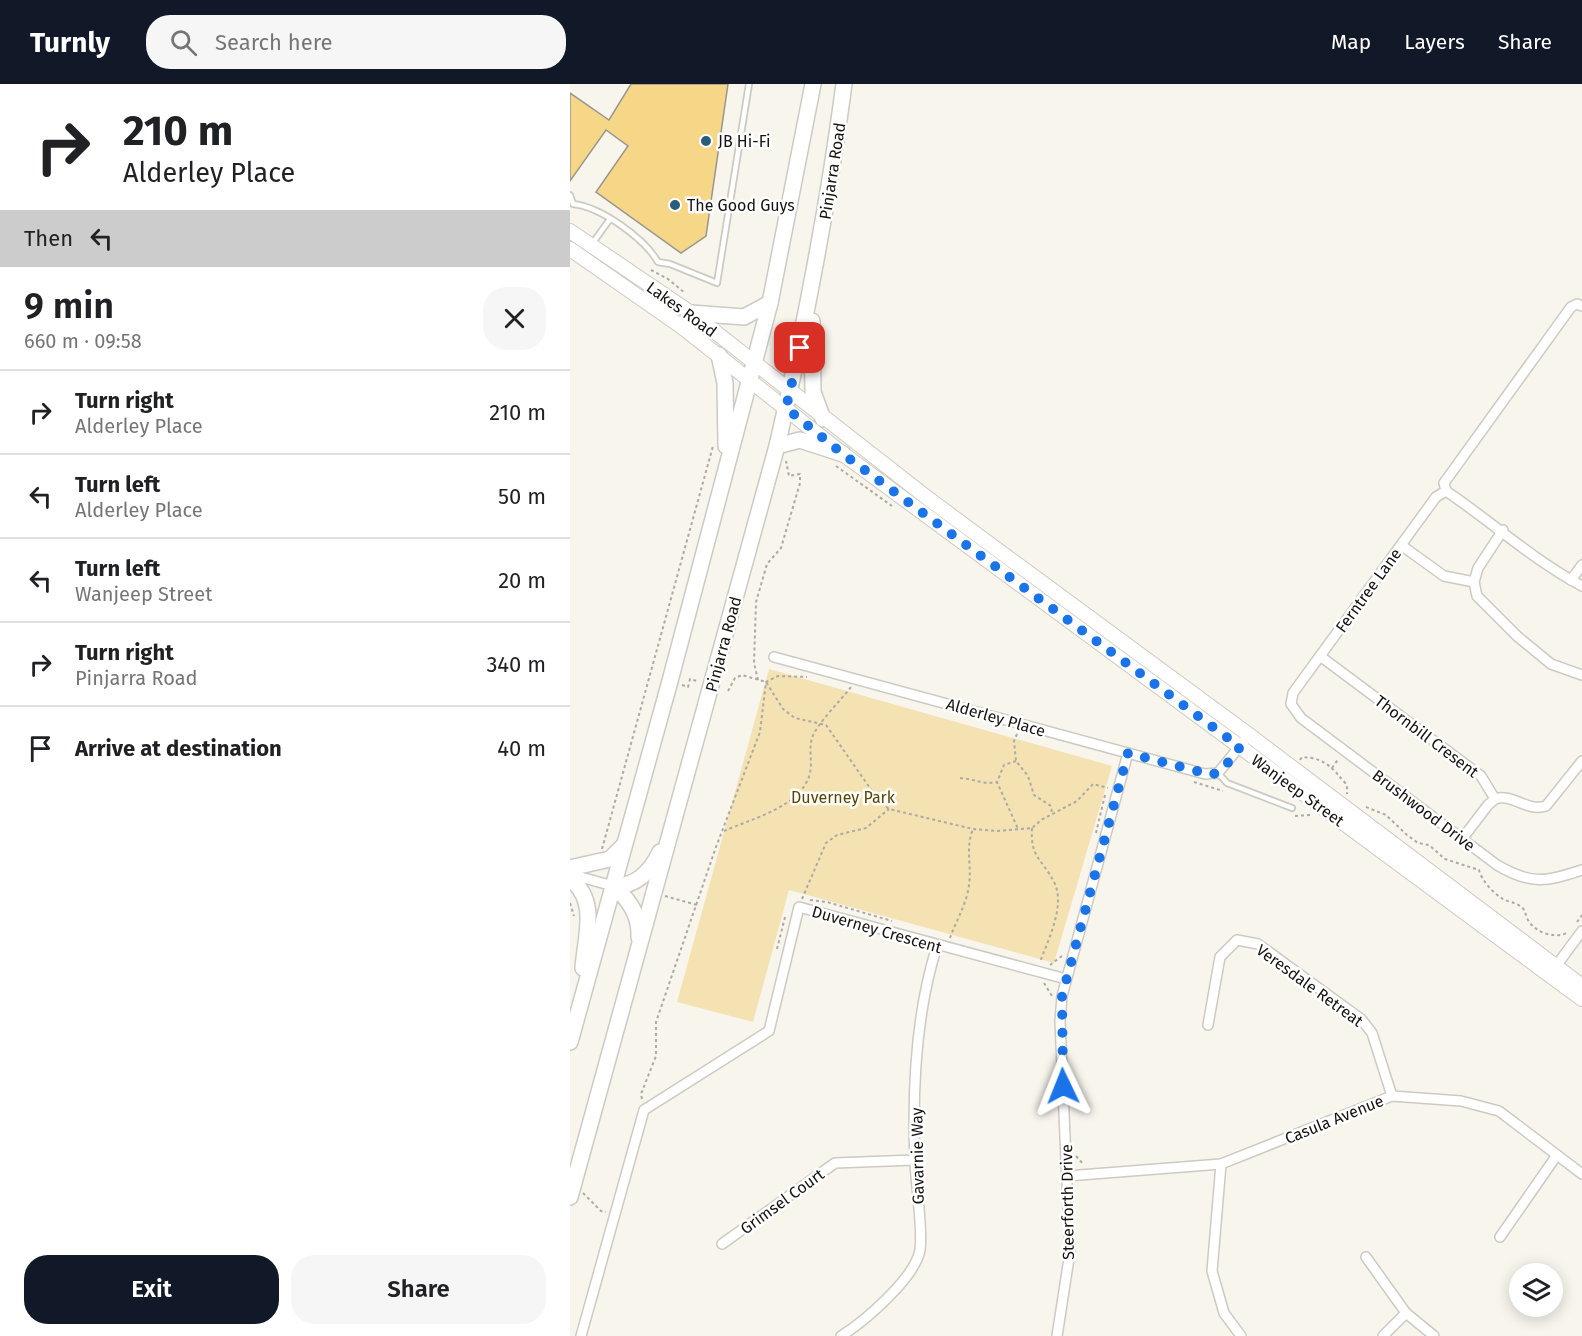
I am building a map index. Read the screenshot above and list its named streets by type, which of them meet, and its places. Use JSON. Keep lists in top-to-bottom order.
{
  "streets": {
    "main road": ["Pinjarra Road", "Lakes Road", "Wanjeep Street"],
    "street": [
      "Ferntree Lane",
      "Alderley Place",
      "Thornbill Cresent",
      "Brushwood Drive",
      "Duverney Crescent",
      "Veresdale Retreat",
      "Casula Avenue",
      "Gavarnie Way",
      "Grimsel Court",
      "Steerforth Drive"
    ]
  },
  "crossings": [
    ["Pinjarra Road", "Lakes Road"],
    ["Pinjarra Road", "Wanjeep Street"],
    ["Lakes Road", "Wanjeep Street"],
    ["Ferntree Lane", "Thornbill Cresent"],
    ["Ferntree Lane", "Brushwood Drive"],
    ["Alderley Place", "Steerforth Drive"],
    ["Duverney Crescent", "Gavarnie Way"],
    ["Duverney Crescent", "Steerforth Drive"],
    ["Veresdale Retreat", "Casula Avenue"],
    ["Casula Avenue", "Steerforth Drive"],
    ["Gavarnie Way", "Grimsel Court"]
  ],
  "parks": ["Duverney Park"],
  "places": ["JB Hi-Fi", "The Good Guys"],
  "page": {
    "header": "Turnly",
    "search": "Search here",
    "nav": ["Map", "Layers", "Share"],
    "turn": ["210 m", "Alderley Place"],
    "then": "Then",
    "heading": ["9 min", "660 m · 09:58"],
    "list": [
      {
        "name": "Turn right",
        "note": "Alderley Place",
        "value": "210 m"
      },
      {
        "name": "Turn left",
        "note": "Alderley Place",
        "value": "50 m"
      },
      {
        "name": "Turn left",
        "note": "Wanjeep Street",
        "value": "20 m"
      },
      {
        "name": "Turn right",
        "note": "Pinjarra Road",
        "value": "340 m"
      },
      {
        "name": "Arrive at destination",
        "value": "40 m"
      }
    ],
    "buttons": ["Exit", "Share"]
  }
}
